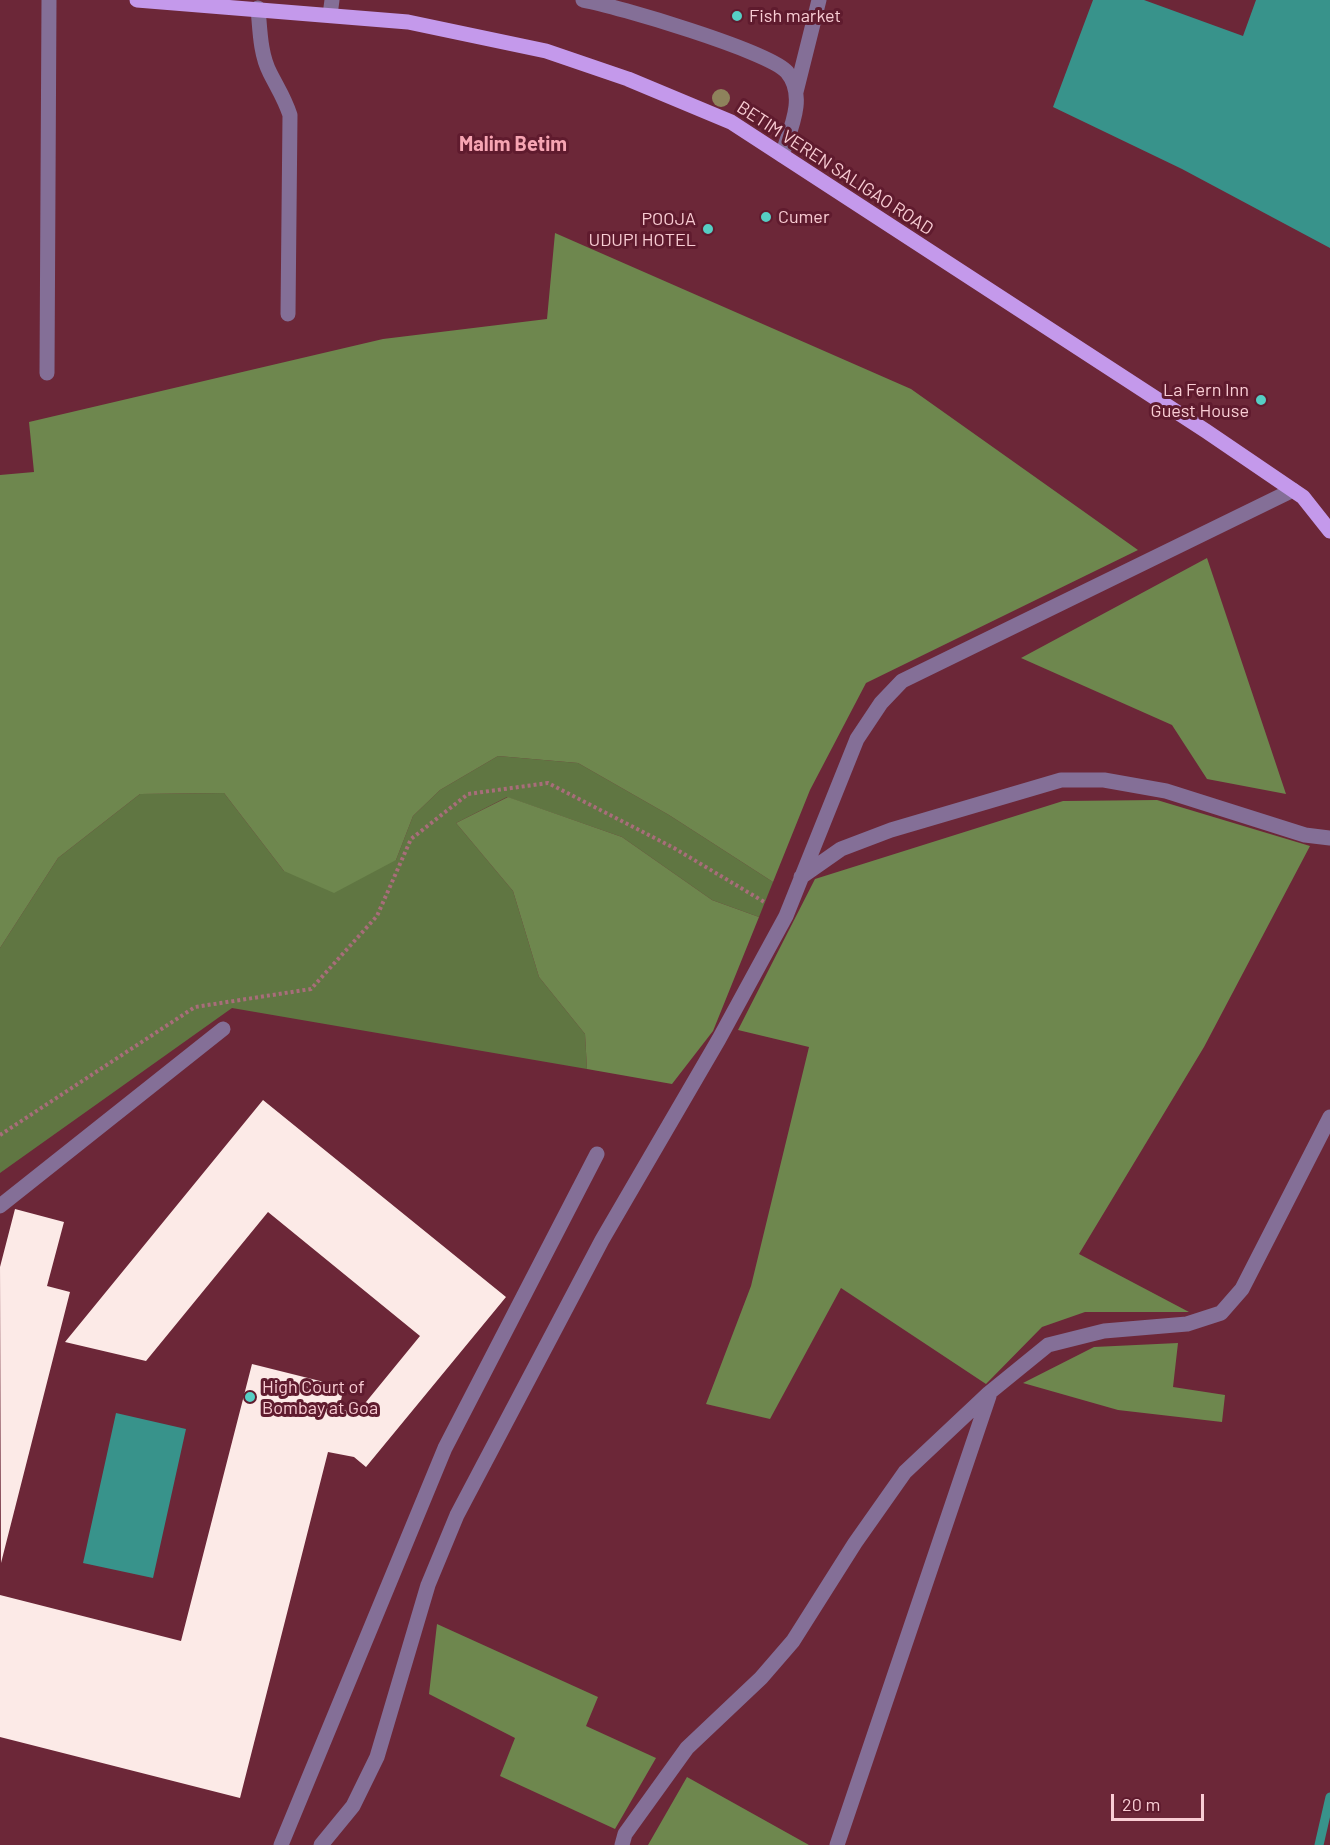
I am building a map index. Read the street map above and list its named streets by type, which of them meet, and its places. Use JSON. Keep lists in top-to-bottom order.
{
  "streets": {
    "main road": ["BETIM VEREN SALIGAO ROAD"]
  },
  "districts": ["Malim Betim"],
  "places": [
    "Fish market",
    "Cumer",
    "POOJA UDUPI HOTEL",
    "La Fern Inn Guest House",
    "High Court of Bombay at Goa"
  ],
  "scale_bar": "20 m"
}
